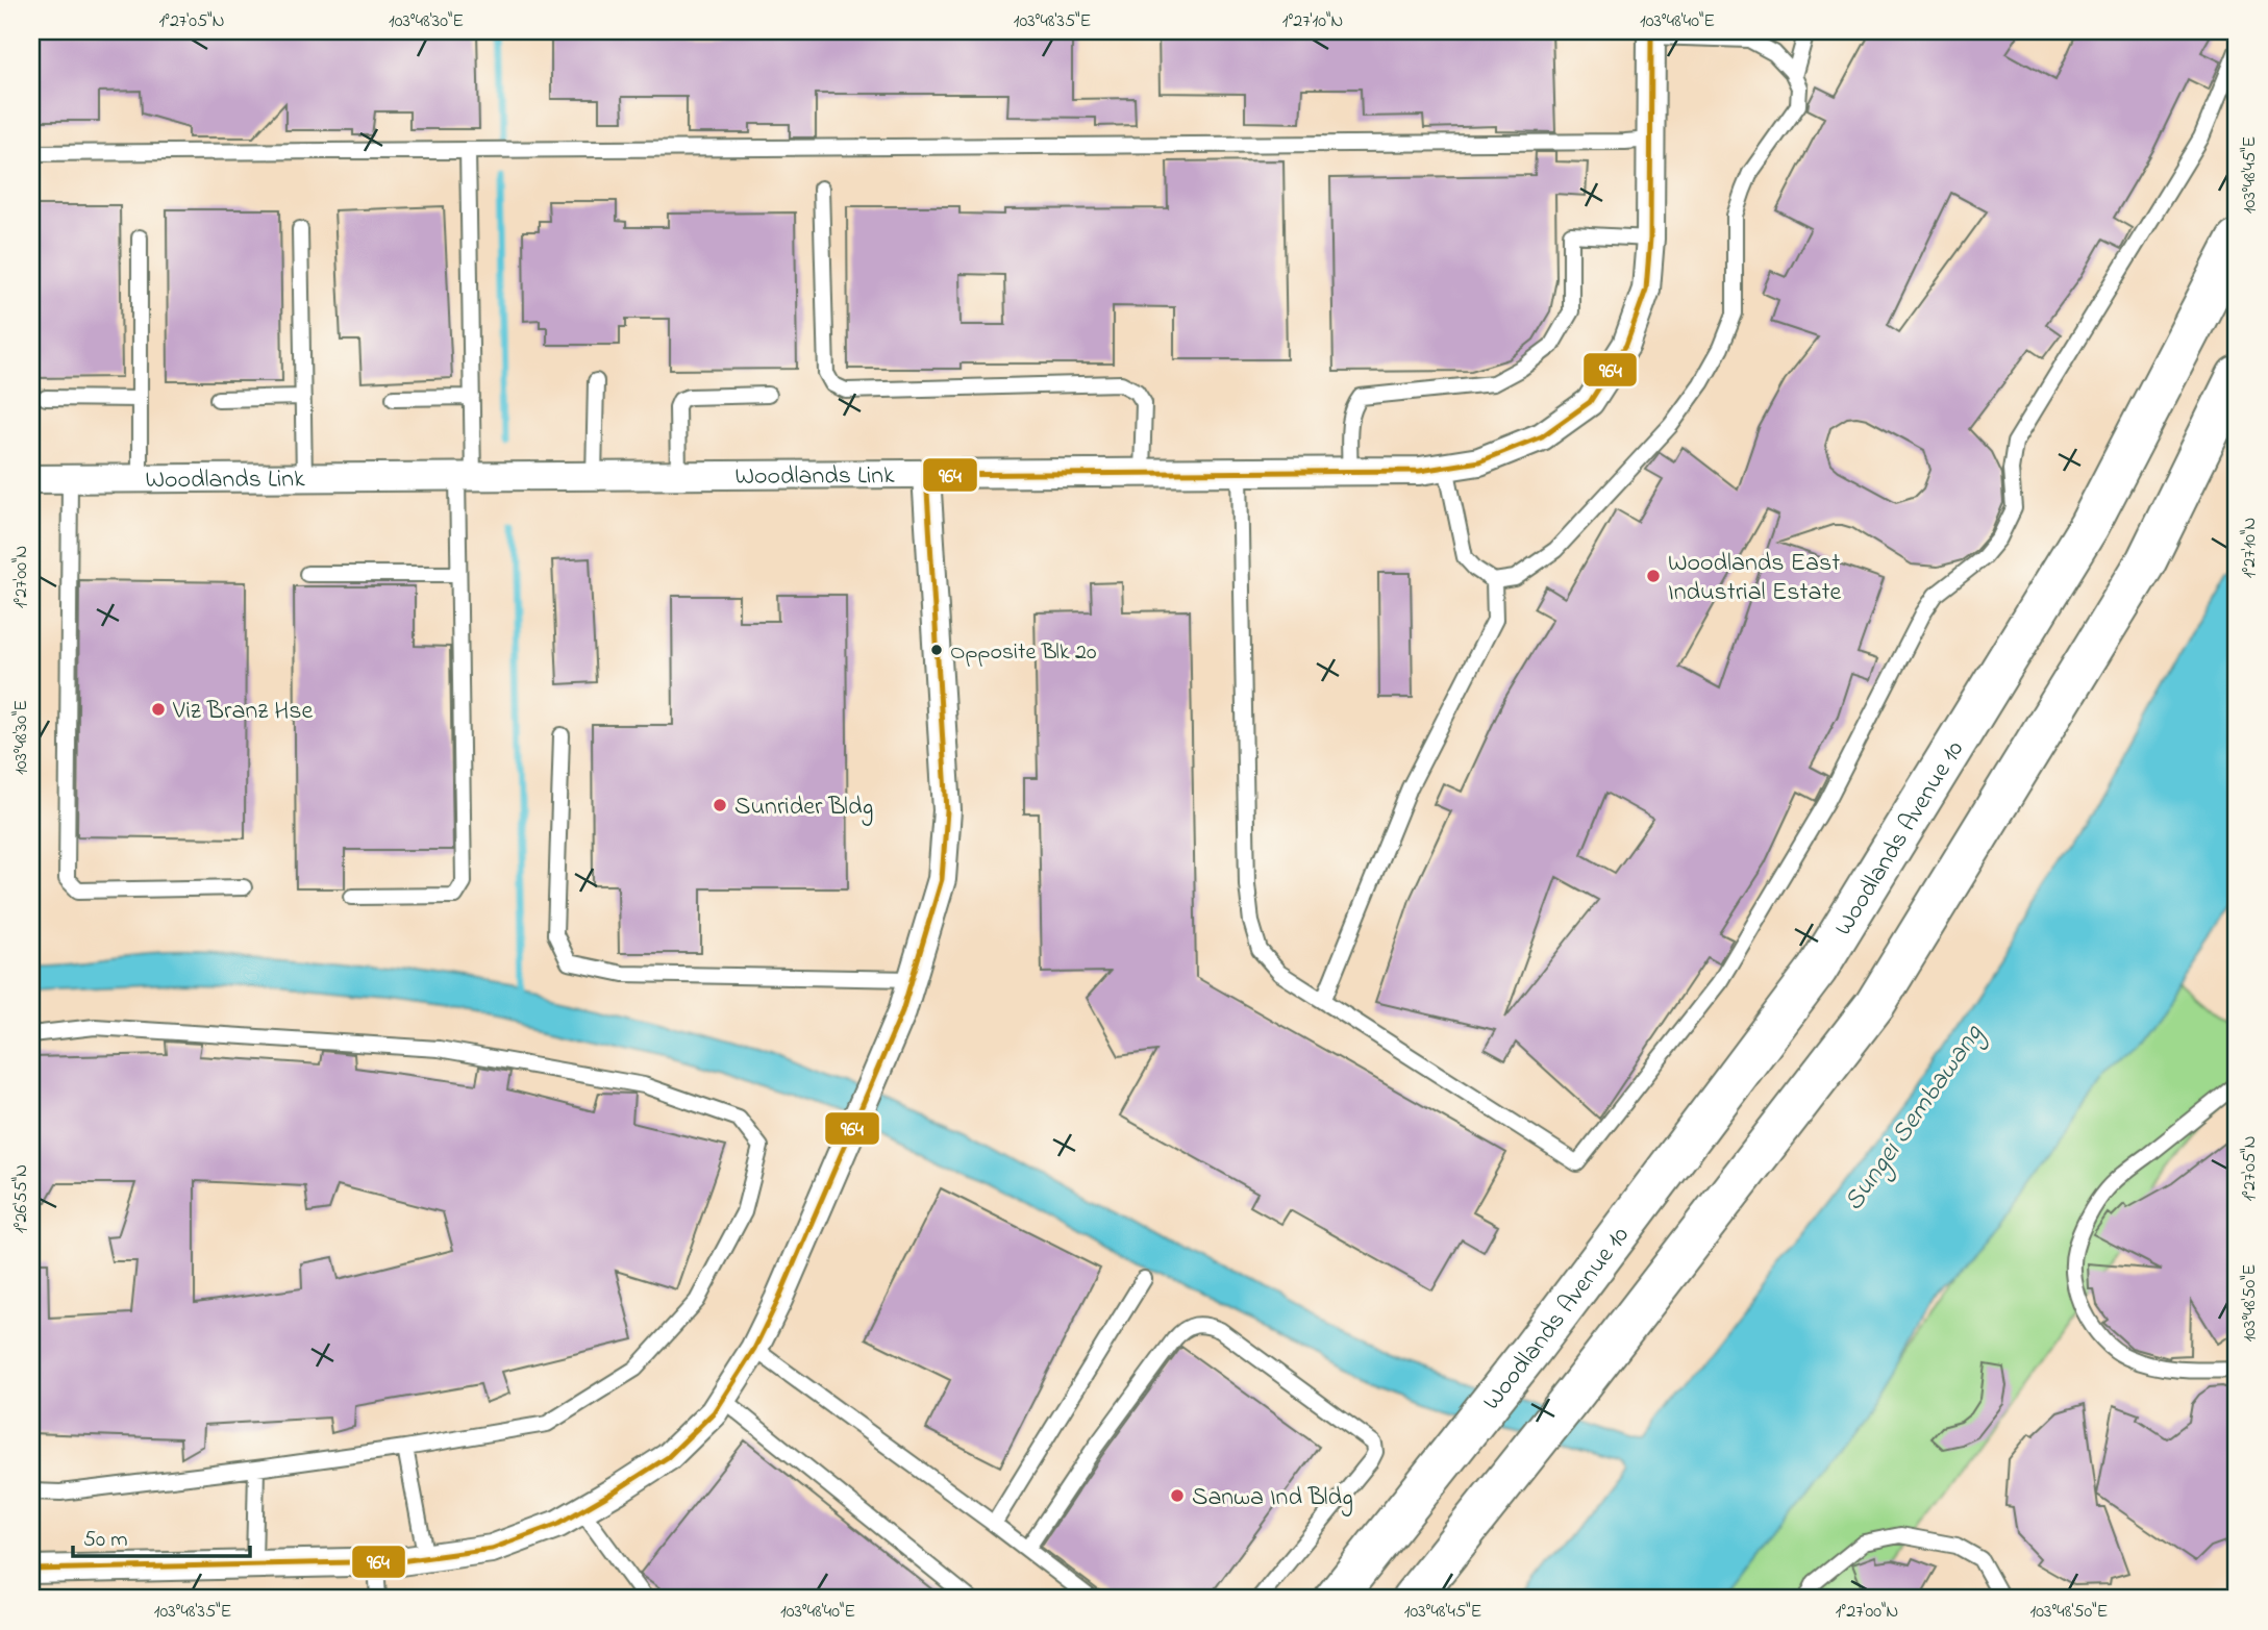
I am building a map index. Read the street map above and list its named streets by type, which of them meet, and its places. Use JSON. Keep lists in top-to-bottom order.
{
  "streets": {
    "main road": ["Woodlands Avenue 10"],
    "street": ["Woodlands Link"]
  },
  "water": ["Sungei Sembawang"],
  "places": [
    "Woodlands East Industrial Estate",
    "Opposite Blk 20",
    "Viz Branz Hse",
    "Sunrider Bldg",
    "Sanwa Ind Bldg"
  ],
  "lines": ["transit line 964"],
  "scale_bar": "50 m",
  "coordinates": [
    "1°27'05\"N",
    "103°48'30\"E",
    "103°48'35\"E",
    "1°27'10\"N",
    "103°48'40\"E",
    "103°48'45\"E",
    "1°27'00\"N",
    "1°26'55\"N",
    "103°48'50\"E"
  ]
}
